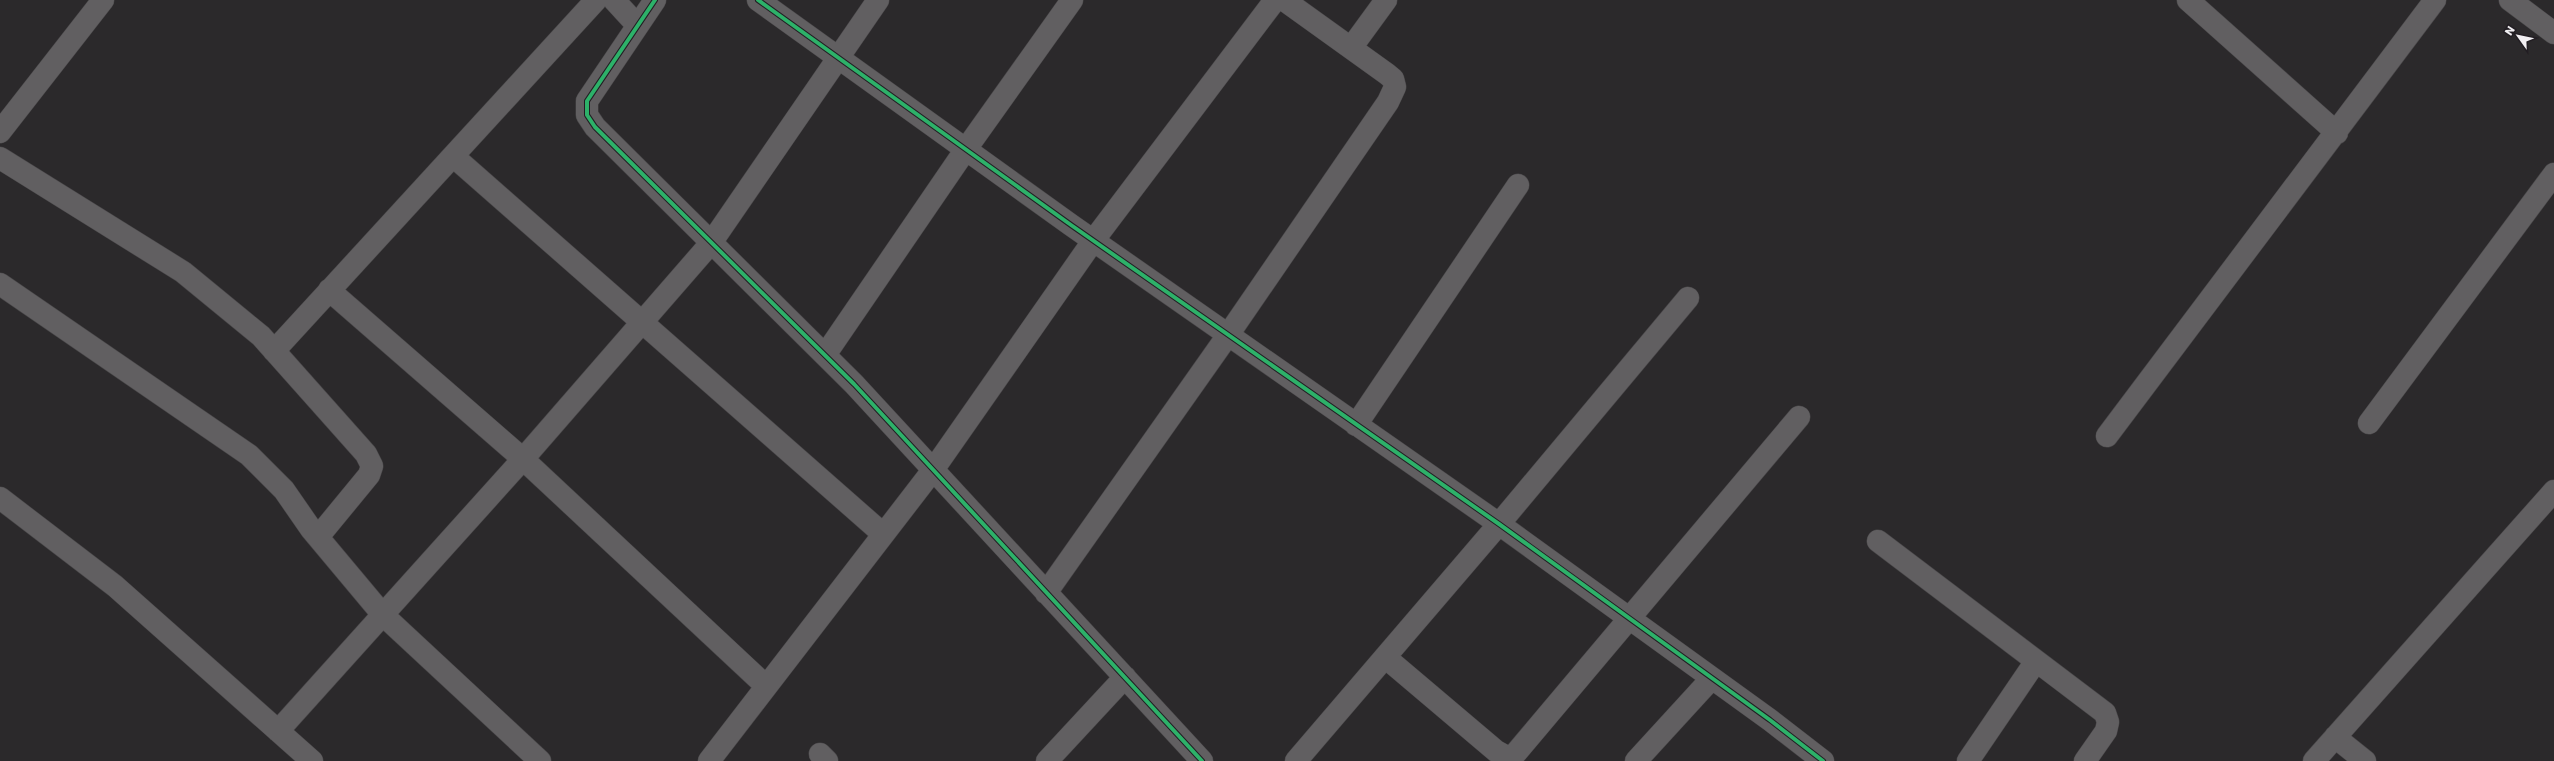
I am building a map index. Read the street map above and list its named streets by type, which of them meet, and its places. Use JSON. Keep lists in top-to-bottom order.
{
  "north": "top left"
}
